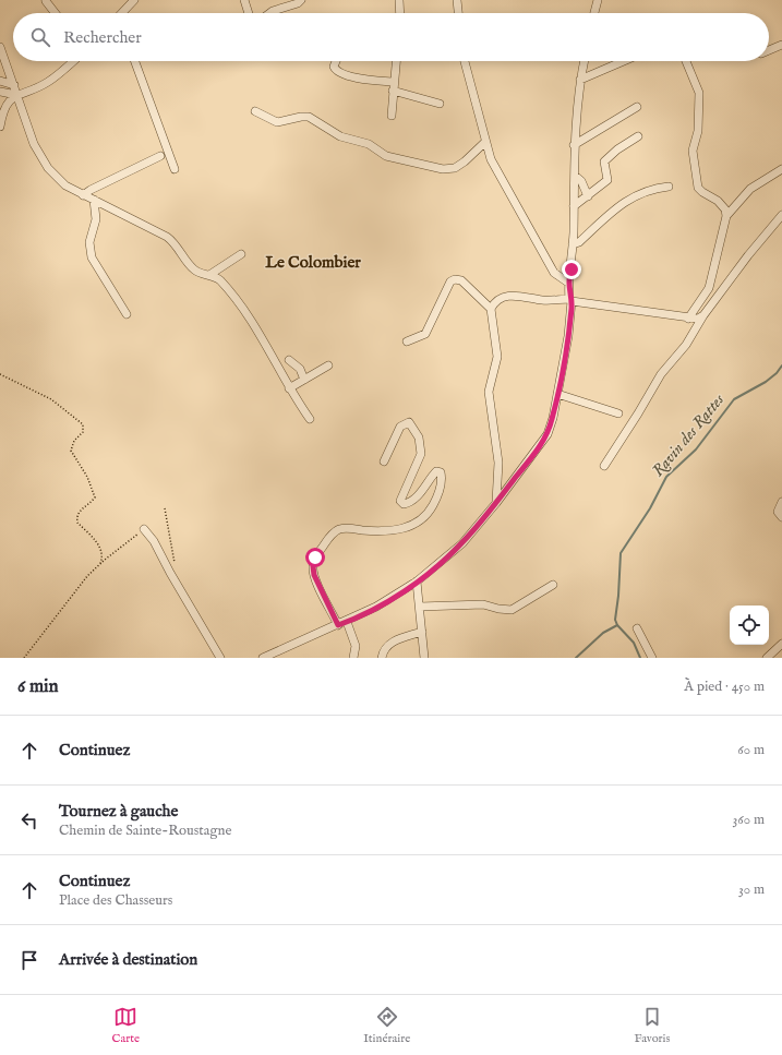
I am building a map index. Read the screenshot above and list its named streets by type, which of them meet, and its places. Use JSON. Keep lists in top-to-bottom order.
{
  "districts": ["Le Colombier"],
  "water": ["Ravin des Rattes"],
  "page": {
    "search": "Rechercher",
    "heading": ["6 min", "À pied · 450 m"],
    "list": [
      ["Continuez", "60 m"],
      ["Tournez à gauche", "Chemin de Sainte-Roustagne", "360 m"],
      ["Continuez", "Place des Chasseurs", "30 m"],
      "Arrivée à destination"
    ],
    "nav": ["Carte", "Itinéraire", "Favoris"]
  }
}
